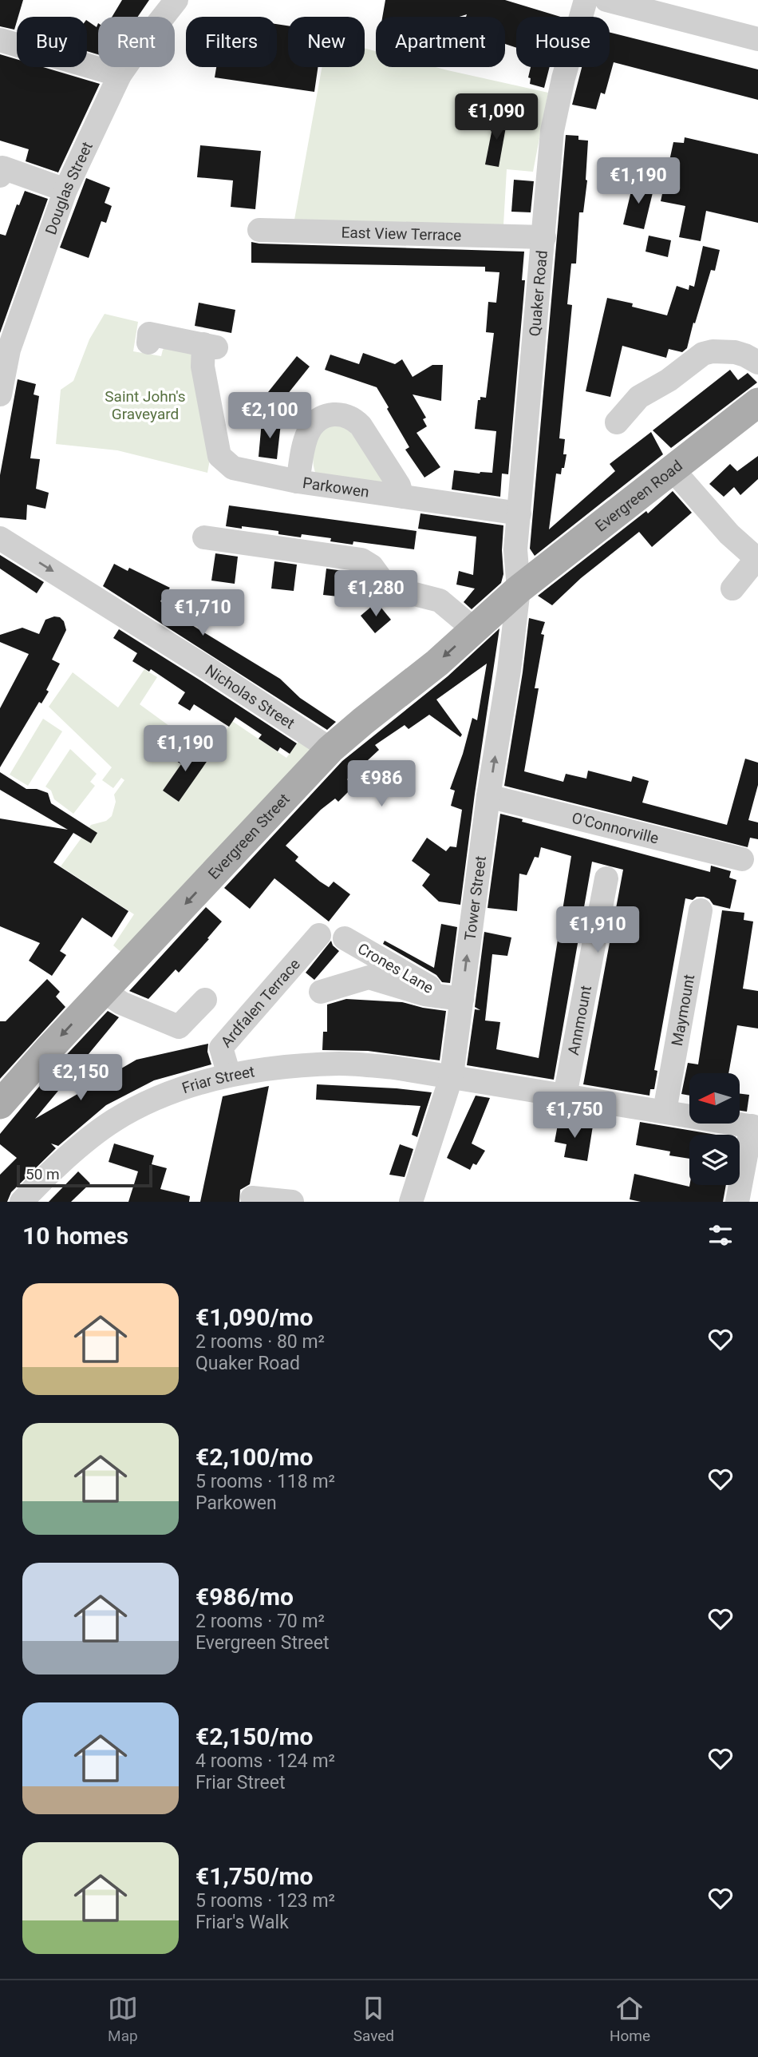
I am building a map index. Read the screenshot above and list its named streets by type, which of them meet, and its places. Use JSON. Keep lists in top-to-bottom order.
{
  "streets": {
    "main road": ["Evergreen Road", "Evergreen Street"],
    "street": [
      "Douglas Street",
      "East View Terrace",
      "Quaker Road",
      "Parkowen",
      "Nicholas Street",
      "O'Connorville",
      "Tower Street",
      "Crones Lane",
      "Ardfalen Terrace",
      "Maymount",
      "Annmount",
      "Friar Street"
    ]
  },
  "crossings": [
    ["East View Terrace", "Quaker Road"],
    ["Quaker Road", "Parkowen"],
    ["Quaker Road", "Evergreen Road"],
    ["Quaker Road", "Evergreen Street"],
    ["Quaker Road", "Tower Street"],
    ["Evergreen Road", "Evergreen Street"],
    ["Evergreen Road", "Tower Street"],
    ["Nicholas Street", "Evergreen Street"],
    ["O'Connorville", "Tower Street"],
    ["Evergreen Street", "Tower Street"],
    ["Tower Street", "Crones Lane"],
    ["Tower Street", "Friar Street"],
    ["Ardfalen Terrace", "Friar Street"],
    ["Maymount", "Friar Street"],
    ["Annmount", "Friar Street"]
  ],
  "one_way": ["Evergreen Street", "Tower Street"],
  "parks": ["Saint John's Graveyard"],
  "scale_bar": "50 m",
  "north": "left",
  "page": {
    "chip": [
      "Buy",
      "Rent",
      "Filters",
      "New",
      "Apartment",
      "House"
    ],
    "price": [
      "€1,090",
      "€1,190",
      "€2,100",
      "€1,280",
      "€1,710",
      "€1,190",
      "€986",
      "€1,910",
      "€2,150",
      "€1,750"
    ],
    "scale": "50 m",
    "heading": "10 homes",
    "list": [
      {
        "name": "€1,090/mo",
        "note": "2 rooms · 80 m² · Quaker Road"
      },
      {
        "name": "€2,100/mo",
        "note": "5 rooms · 118 m² · Parkowen"
      },
      {
        "name": "€986/mo",
        "note": "2 rooms · 70 m² · Evergreen Street"
      },
      {
        "name": "€2,150/mo",
        "note": "4 rooms · 124 m² · Friar Street"
      },
      {
        "name": "€1,750/mo",
        "note": "5 rooms · 123 m² · Friar's Walk"
      }
    ],
    "tabs": ["Map", "Saved", "Home"]
  }
}
